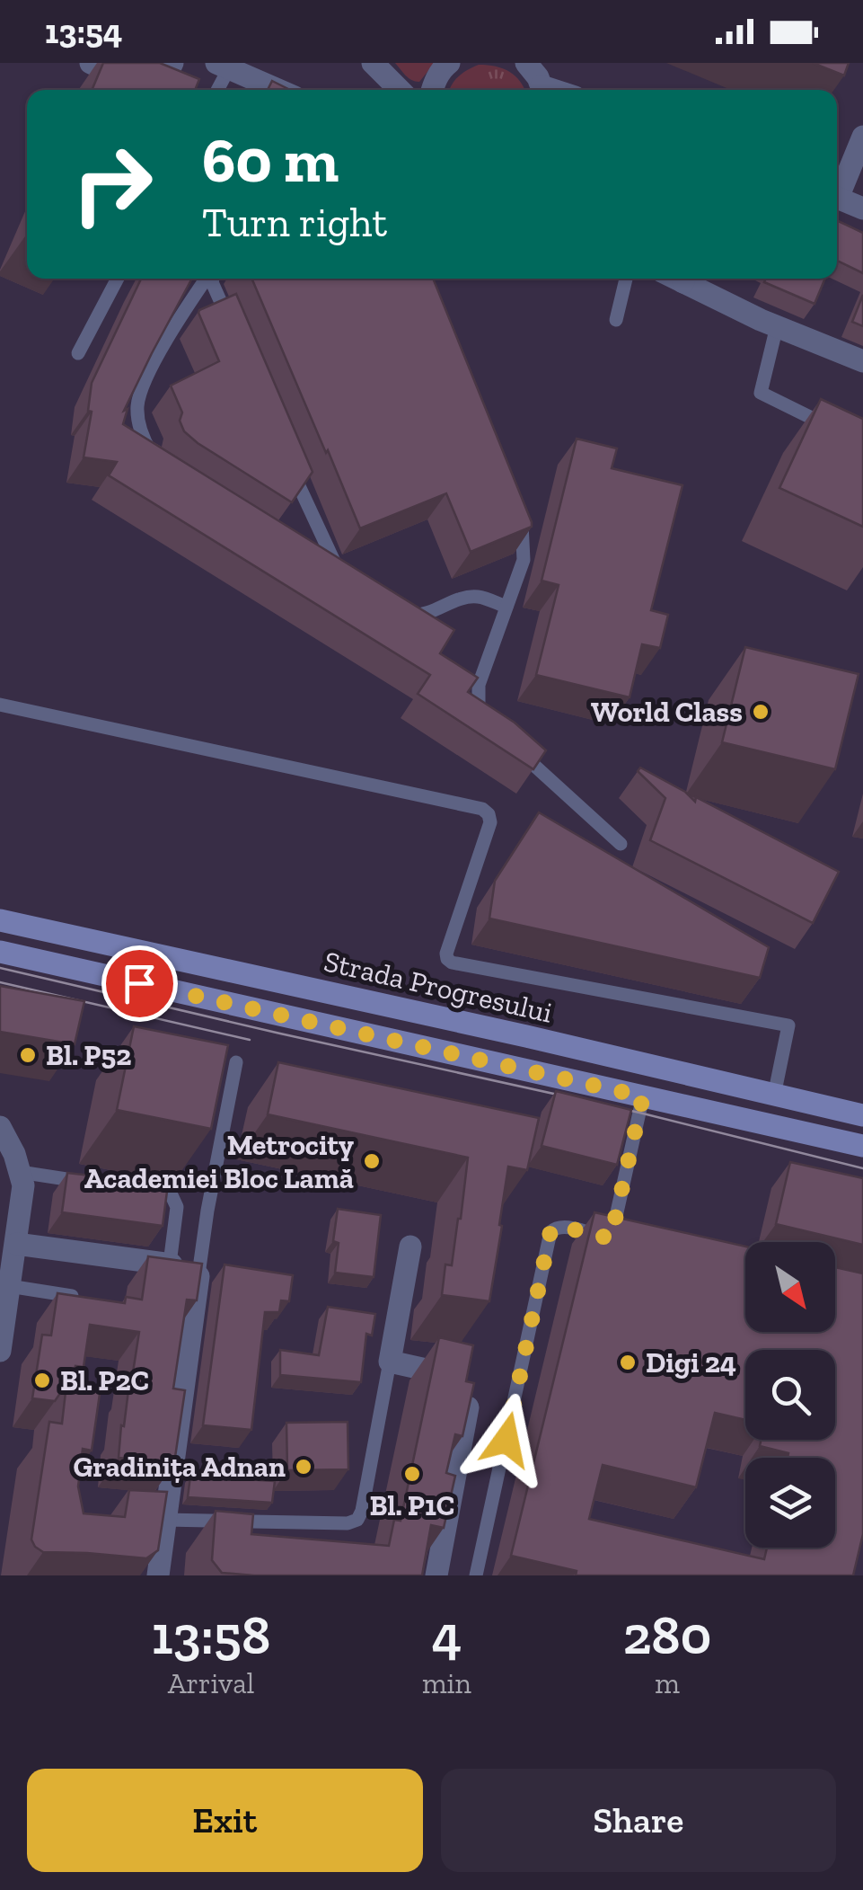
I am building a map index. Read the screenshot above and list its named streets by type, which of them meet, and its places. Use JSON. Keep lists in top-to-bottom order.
{
  "streets": {
    "main road": ["Strada Progresului"]
  },
  "places": [
    "World Class",
    "Bl. P52",
    "Metrocity Academiei Bloc Lamă",
    "Digi 24",
    "Bl. P2C",
    "Gradinița Adnan",
    "Bl. P1C"
  ],
  "north": "bottom right",
  "page": {
    "status": "13:54",
    "turn": ["60 m", "Turn right"],
    "eta": [
      "13:58",
      "Arrival",
      "4",
      "min",
      "280",
      "m"
    ],
    "buttons": ["Exit", "Share"]
  }
}
